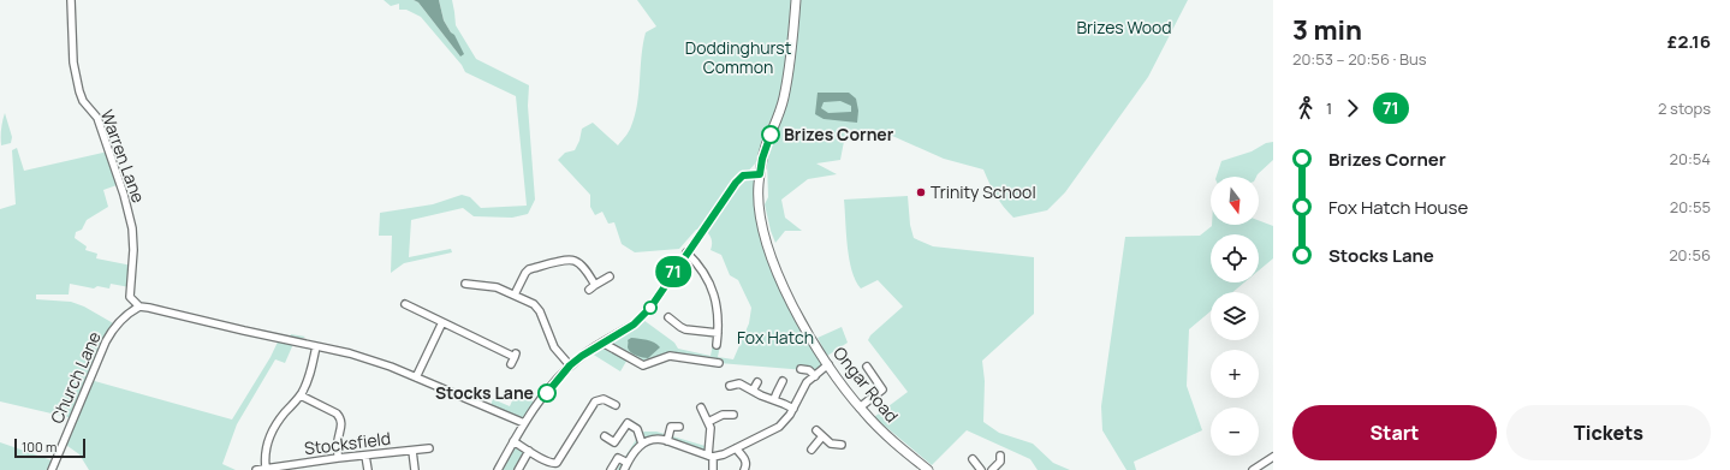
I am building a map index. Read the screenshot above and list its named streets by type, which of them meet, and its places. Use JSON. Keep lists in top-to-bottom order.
{
  "streets": {
    "main road": ["Ongar Road"],
    "street": ["Warren Lane", "Church Lane", "Stocksfield"]
  },
  "crossings": [
    ["Warren Lane", "Church Lane"]
  ],
  "parks": ["Brizes Wood", "Doddinghurst Common", "Fox Hatch"],
  "places": ["Brizes Corner", "Trinity School", "Stocks Lane"],
  "lines": ["bus line 71"],
  "scale_bar": "100 m",
  "north": "bottom",
  "page": {
    "on_map": "71",
    "heading": ["3 min", "20:53 – 20:56 · Bus", "£2.16"],
    "legs": ["1", "71", "2 stops"],
    "list": [
      {
        "name": "Brizes Corner",
        "value": "20:54"
      },
      {
        "name": "Fox Hatch House",
        "value": "20:55"
      },
      {
        "name": "Stocks Lane",
        "value": "20:56"
      }
    ],
    "map_buttons": ["+", "−"],
    "buttons": ["Start", "Tickets"],
    "scale": "100 m"
  }
}
